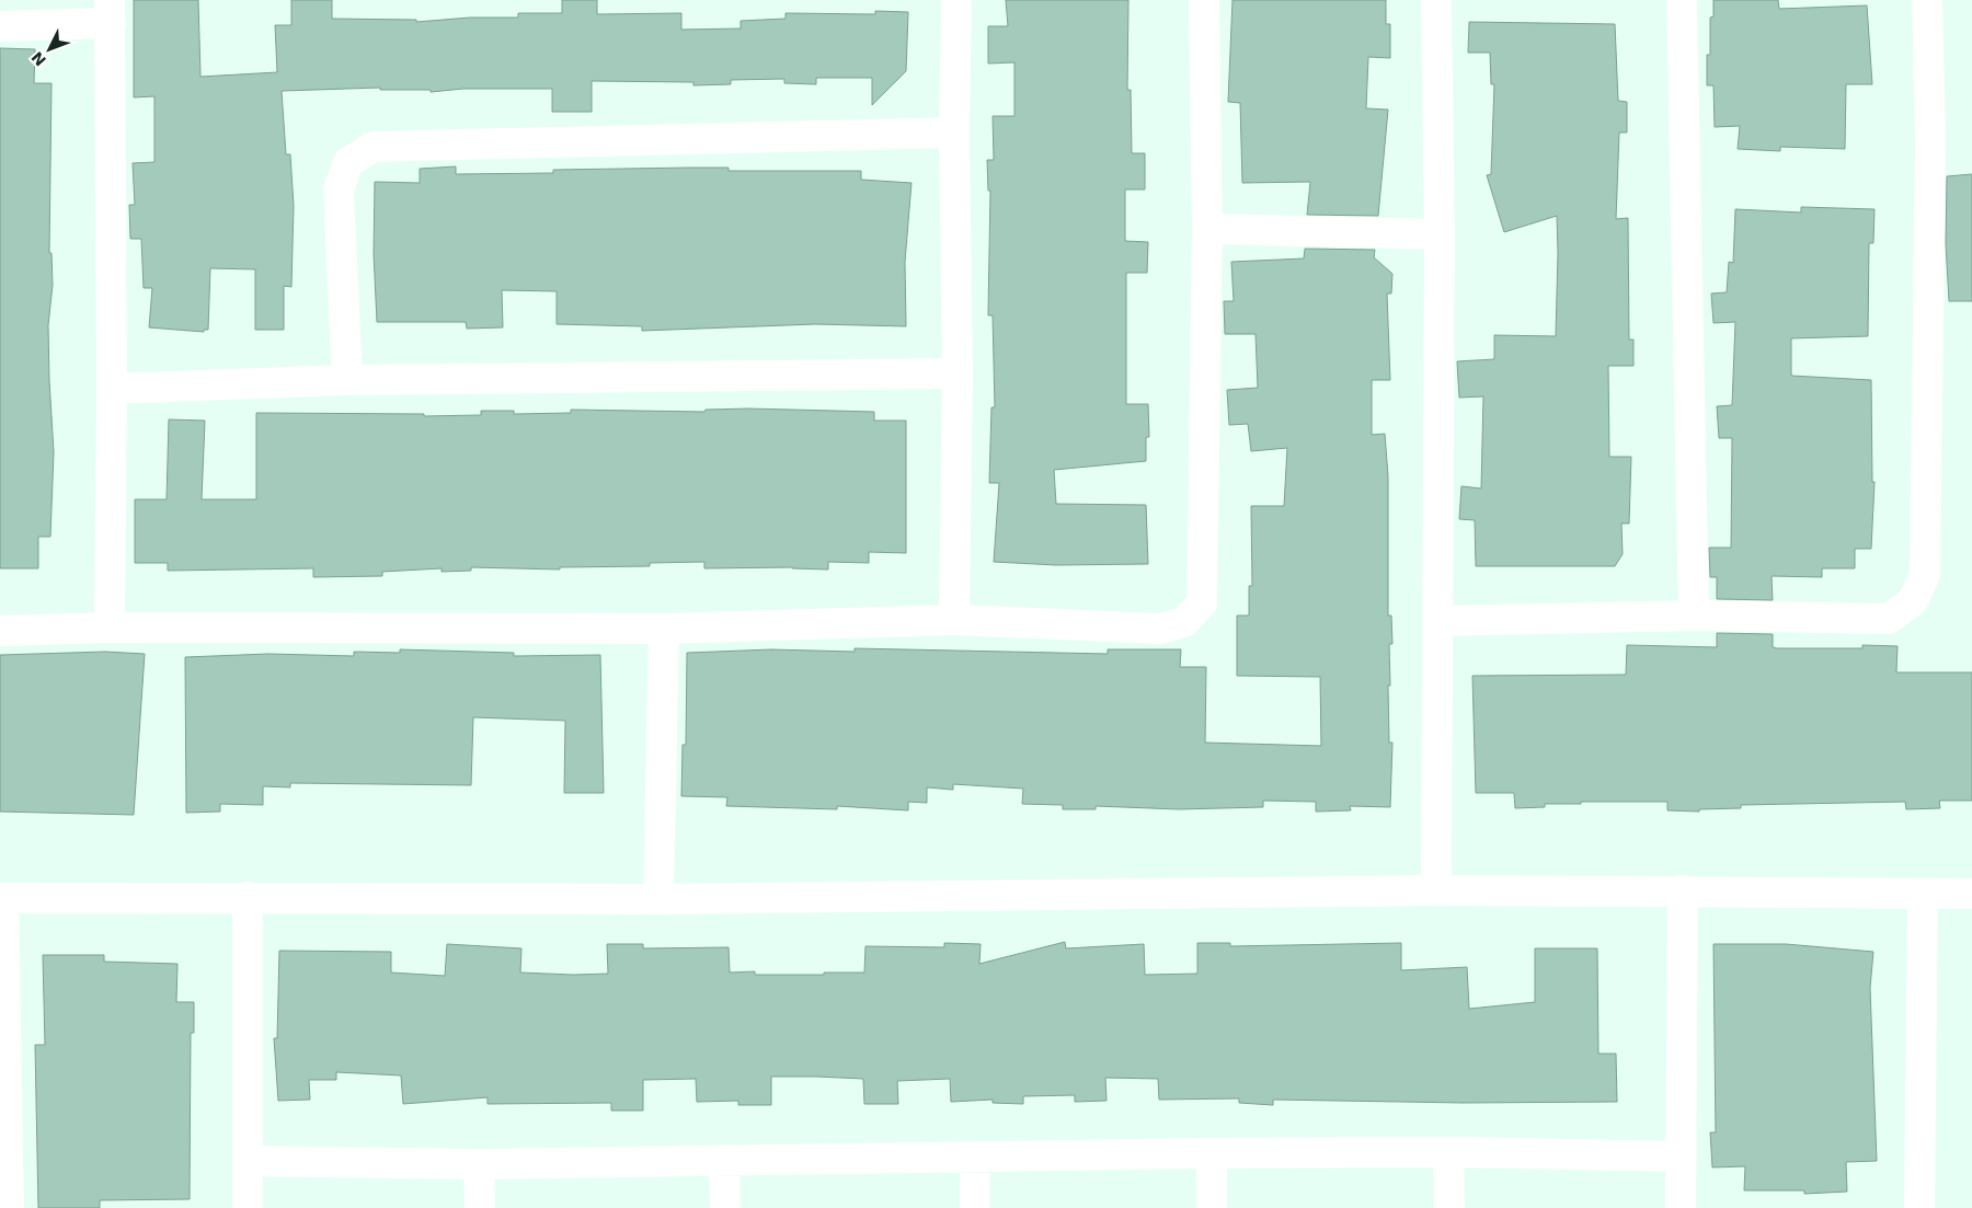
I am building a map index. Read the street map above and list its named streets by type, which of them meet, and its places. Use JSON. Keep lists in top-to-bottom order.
{
  "north": "bottom left"
}
